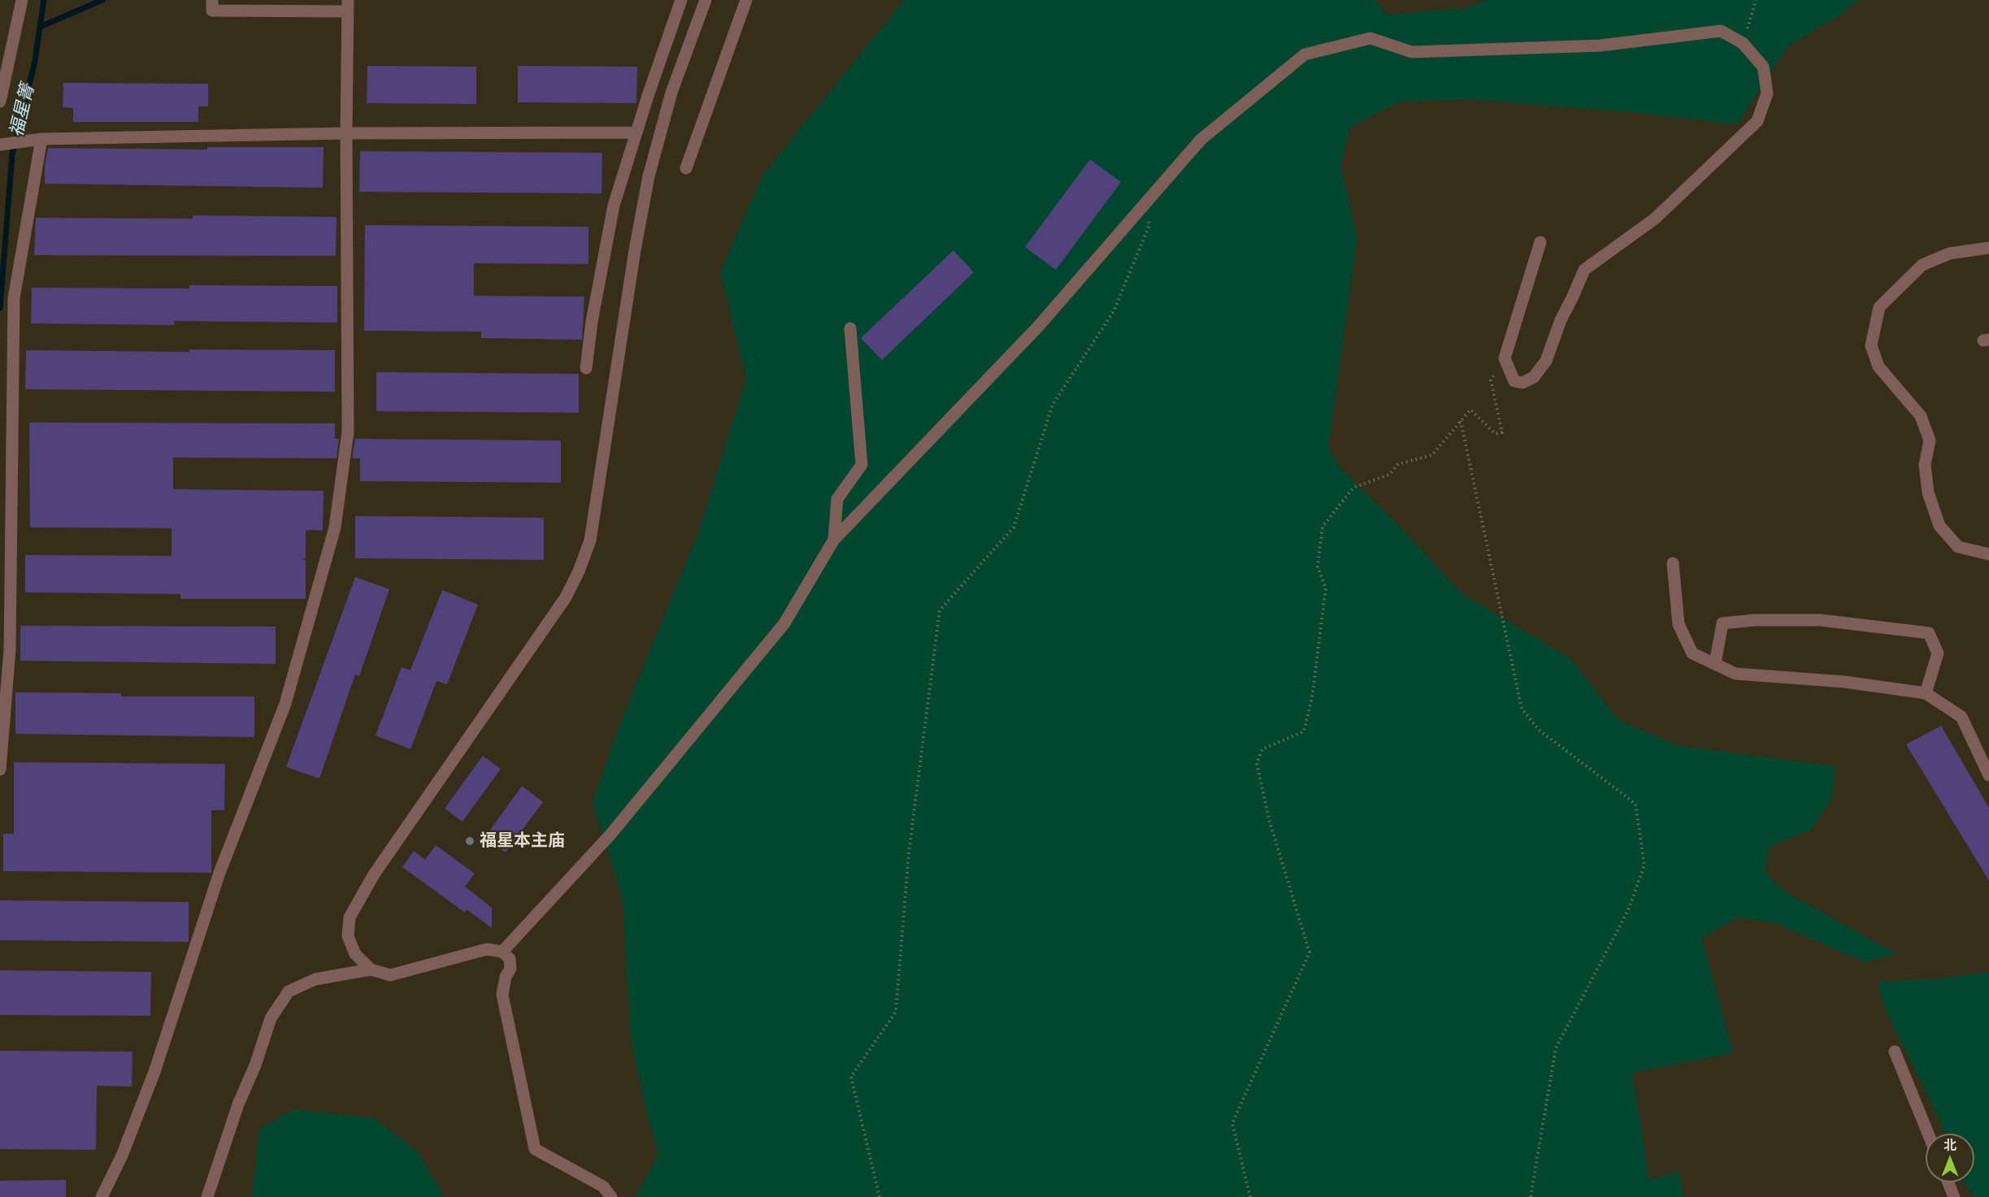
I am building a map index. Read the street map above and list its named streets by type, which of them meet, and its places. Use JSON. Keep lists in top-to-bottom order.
{
  "water": ["福星箐"],
  "places": ["福星本主庙"],
  "north": "top"
}
